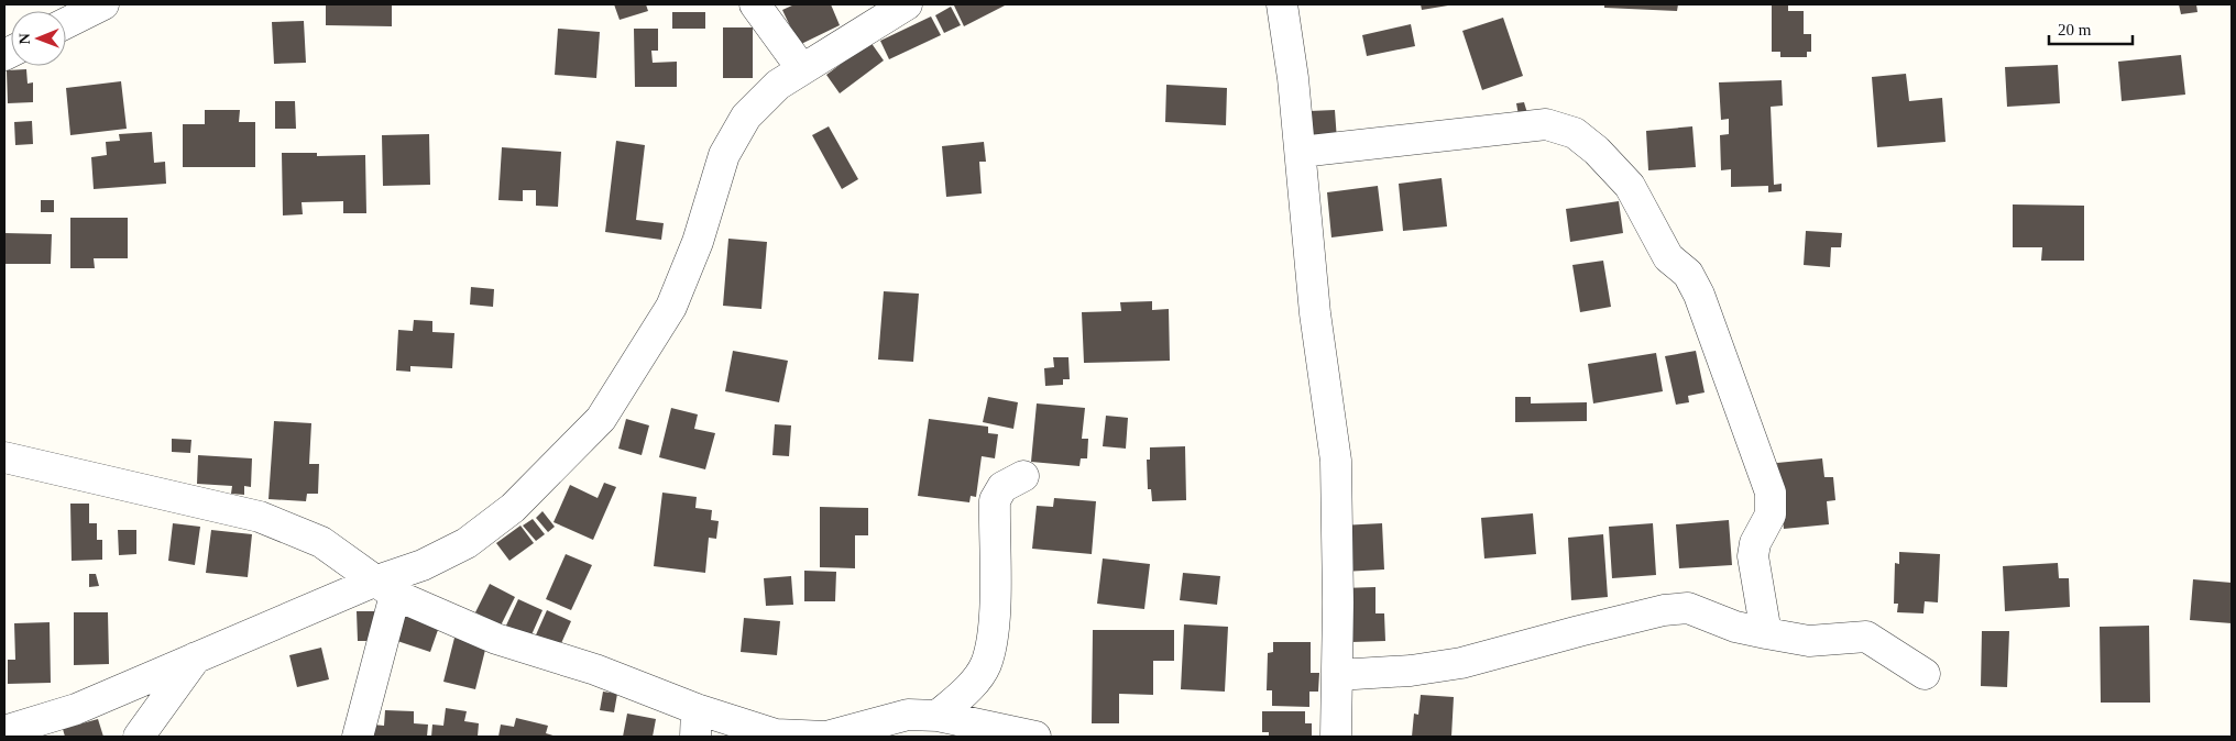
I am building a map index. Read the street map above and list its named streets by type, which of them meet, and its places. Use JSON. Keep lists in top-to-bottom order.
{
  "scale_bar": "20 m",
  "north": "left"
}
